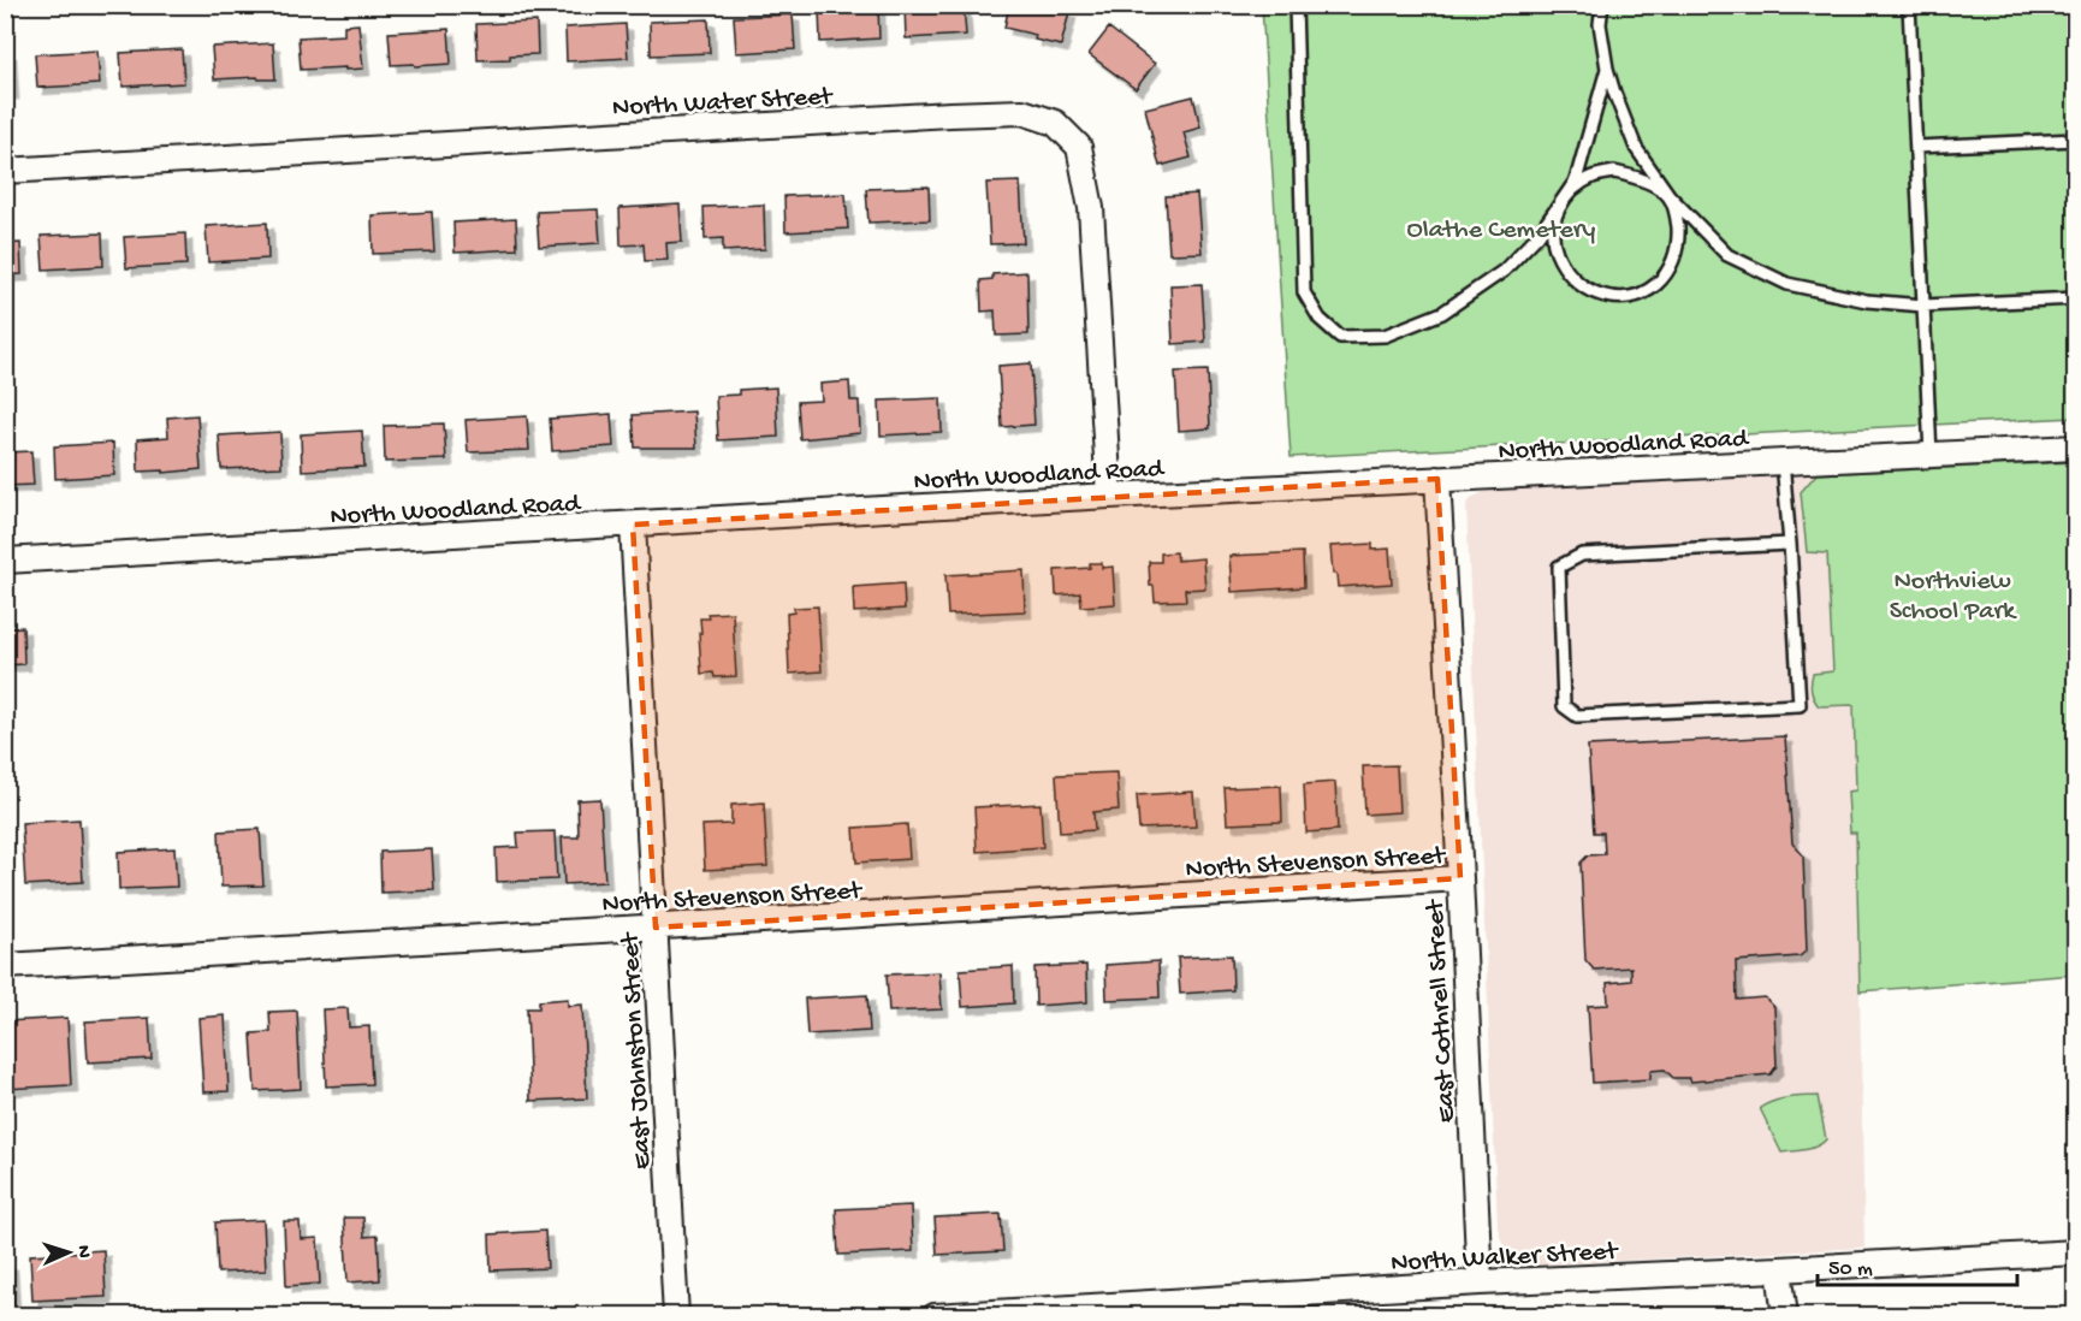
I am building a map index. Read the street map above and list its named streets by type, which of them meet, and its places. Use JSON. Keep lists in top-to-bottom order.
{
  "streets": {
    "street": [
      "North Water Street",
      "North Woodland Road",
      "North Stevenson Street",
      "East Cothrell Street",
      "East Johnston Street",
      "North Walker Street"
    ]
  },
  "crossings": [
    ["North Water Street", "North Woodland Road"],
    ["North Woodland Road", "East Cothrell Street"],
    ["North Woodland Road", "East Johnston Street"],
    ["North Stevenson Street", "East Cothrell Street"],
    ["North Stevenson Street", "East Johnston Street"],
    ["East Cothrell Street", "North Walker Street"]
  ],
  "parks": ["Olathe Cemetery", "Northview School Park"],
  "scale_bar": "50 m",
  "north": "right"
}
